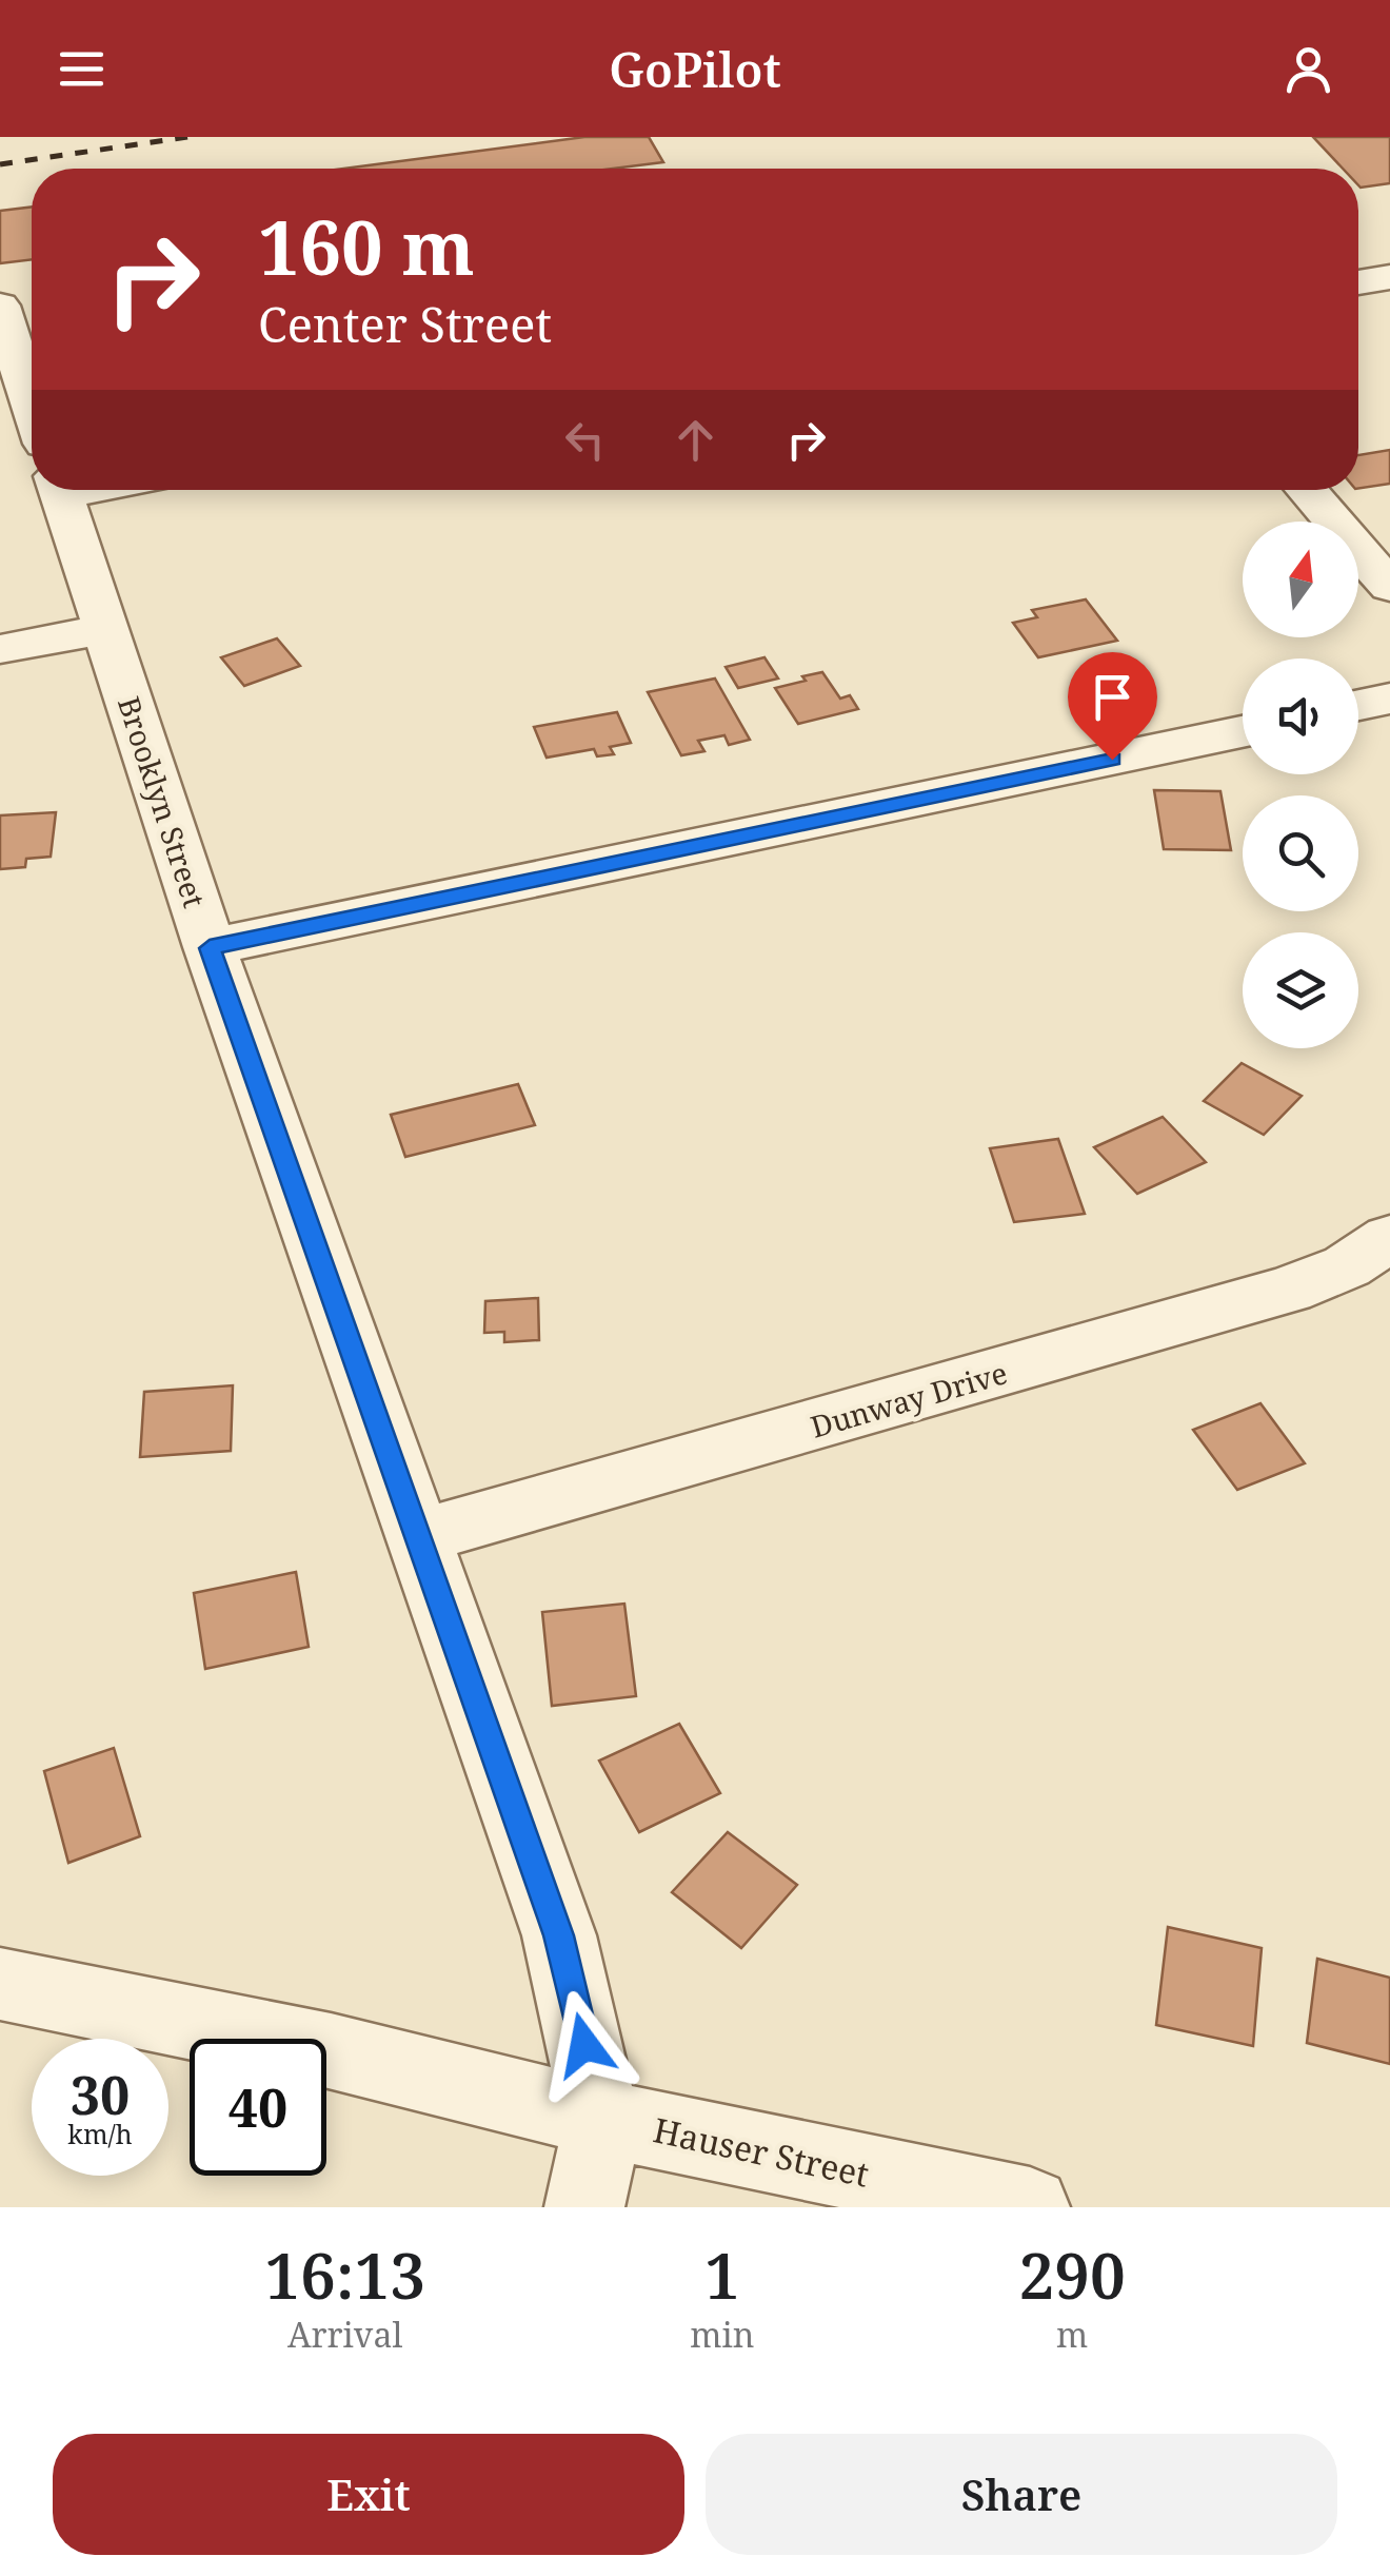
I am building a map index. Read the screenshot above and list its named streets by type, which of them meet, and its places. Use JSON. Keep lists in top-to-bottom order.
{
  "streets": {
    "street": ["Brooklyn Street", "Dunway Drive", "Hauser Street"]
  },
  "crossings": [
    ["Brooklyn Street", "Dunway Drive"],
    ["Brooklyn Street", "Hauser Street"]
  ],
  "north": "top",
  "page": {
    "header": "GoPilot",
    "turn": ["160 m", "Center Street"],
    "speed": "30 km/h",
    "limit": "40",
    "eta": [
      "16:13",
      "Arrival",
      "1",
      "min",
      "290",
      "m"
    ],
    "buttons": ["Exit", "Share"]
  }
}
